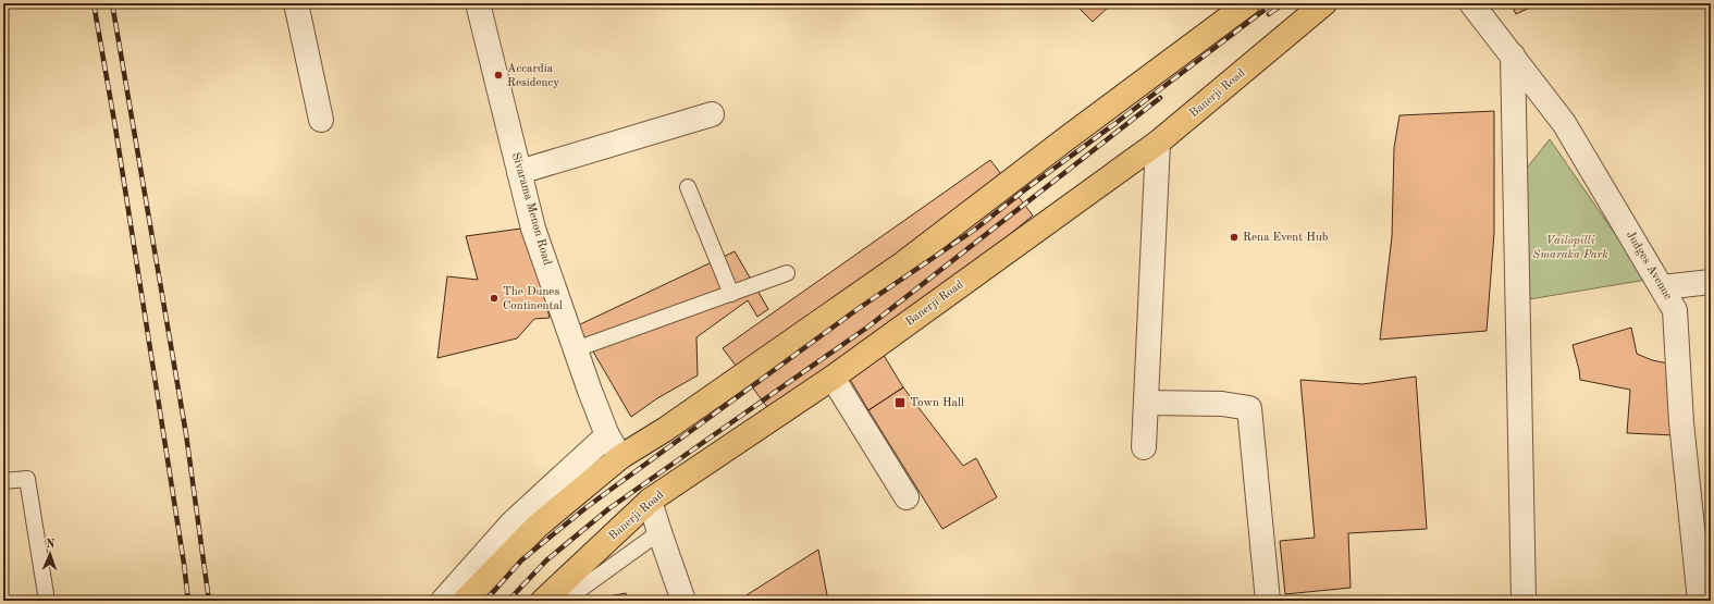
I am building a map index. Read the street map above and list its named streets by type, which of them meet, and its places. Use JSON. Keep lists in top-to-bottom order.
{
  "streets": {
    "main road": ["Banerji Road"],
    "street": ["Sivarama Menon Road", "Judges Avenue"]
  },
  "parks": ["Vailopilli Smaraka Park"],
  "places": {
    "other": ["Accardia Residency", "Rena Event Hub", "The Dunes Continental"],
    "transit": ["Town Hall"]
  },
  "north": "top"
}
